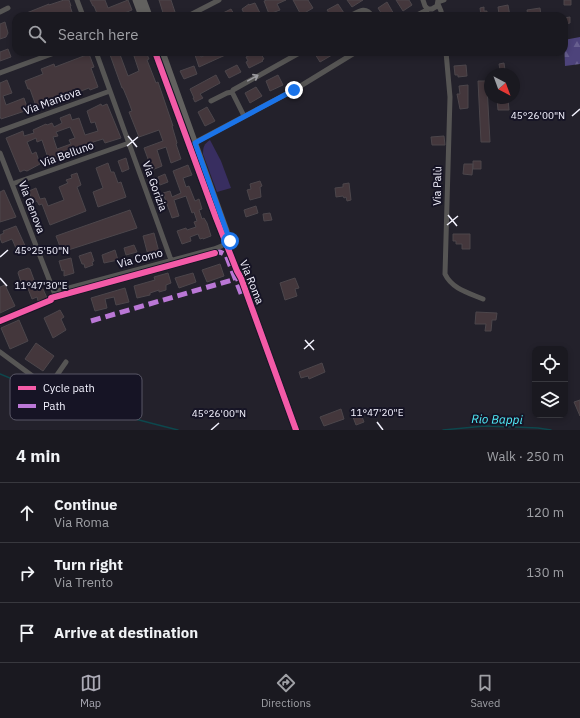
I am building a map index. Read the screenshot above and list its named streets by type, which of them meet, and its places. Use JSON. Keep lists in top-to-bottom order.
{
  "streets": {
    "street": [
      "Via Mantova",
      "Via Belluno",
      "Via Gorizia",
      "Via Palù",
      "Via Genova",
      "Via Como",
      "Via Roma"
    ]
  },
  "crossings": [
    ["Via Mantova", "Via Gorizia"],
    ["Via Belluno", "Via Gorizia"],
    ["Via Belluno", "Via Genova"],
    ["Via Gorizia", "Via Como"],
    ["Via Genova", "Via Como"],
    ["Via Como", "Via Roma"]
  ],
  "water": ["Rio Bappi"],
  "legend": ["Cycle path", "Path"],
  "north": "bottom right",
  "page": {
    "search": "Search here",
    "heading": ["4 min", "Walk · 250 m"],
    "list": [
      ["Continue", "Via Roma", "120 m"],
      ["Turn right", "Via Trento", "130 m"],
      "Arrive at destination"
    ],
    "nav": ["Map", "Directions", "Saved"]
  },
  "coordinates": [
    "45°26'00\"N",
    "45°25'50\"N",
    "11°47'30\"E",
    "11°47'20\"E"
  ]
}
